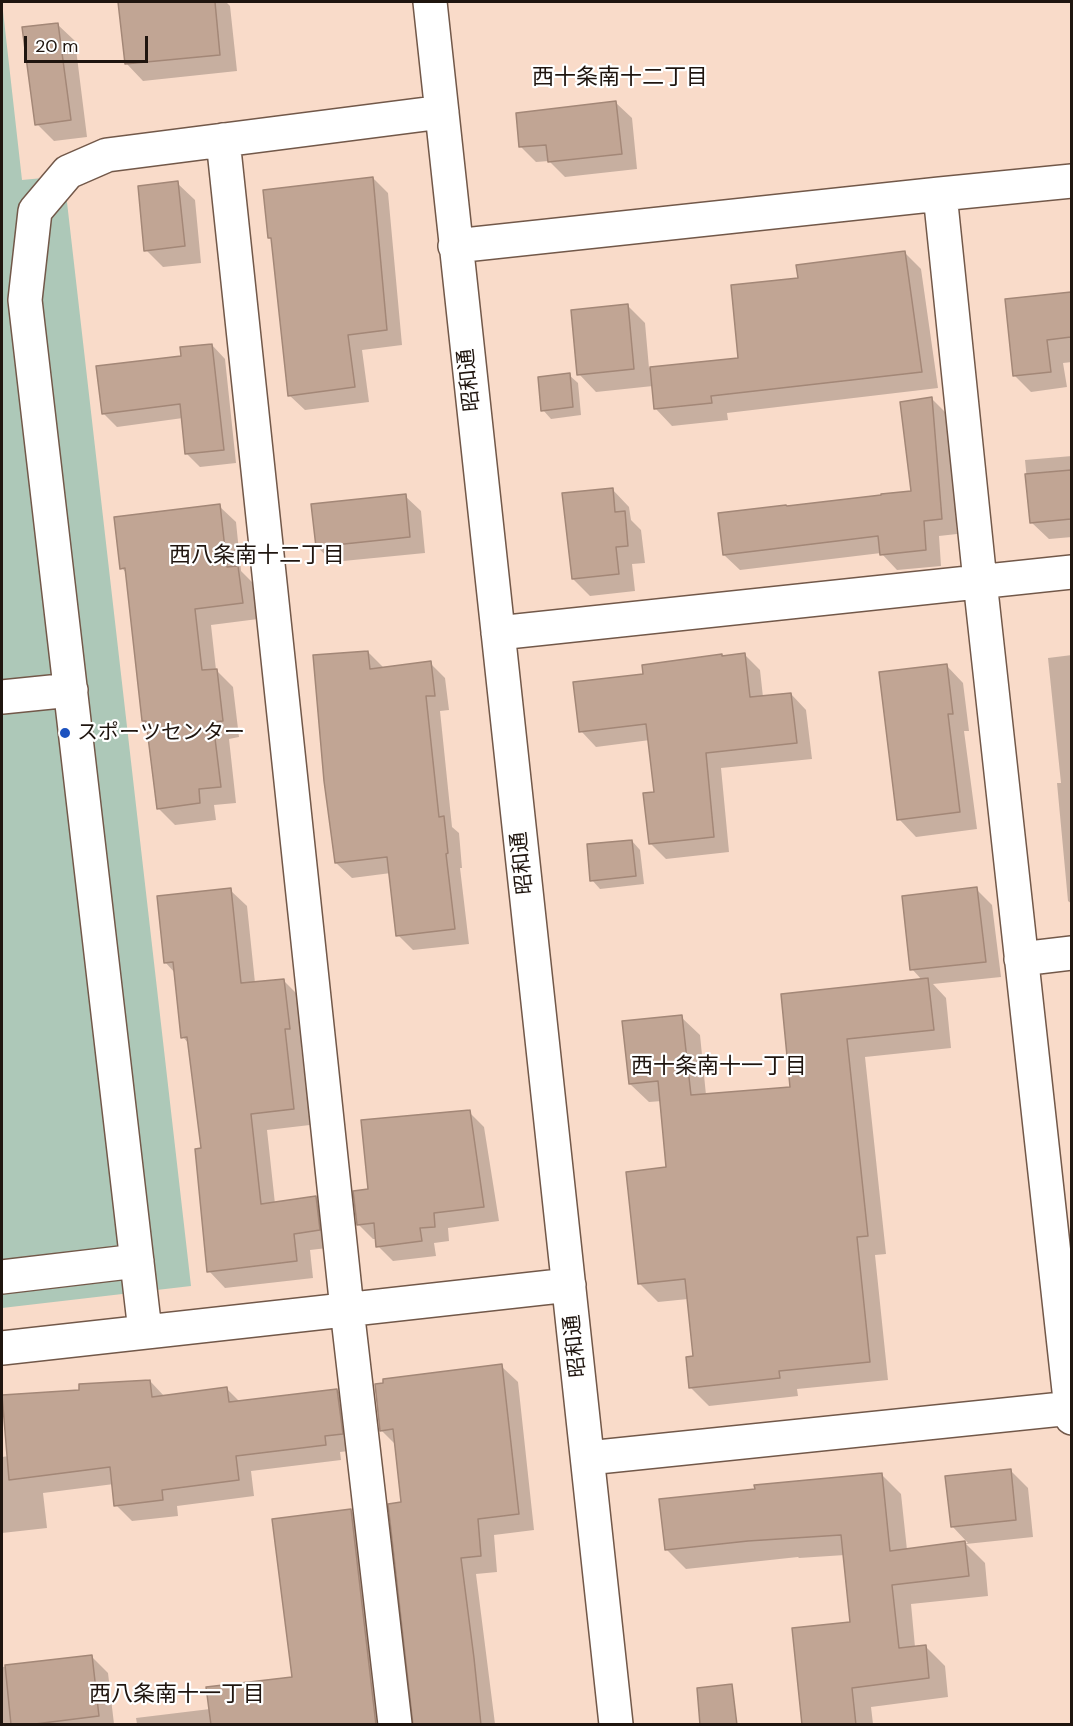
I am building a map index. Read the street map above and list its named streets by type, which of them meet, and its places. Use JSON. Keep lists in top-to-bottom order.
{
  "streets": {
    "street": ["昭和通"]
  },
  "districts": [
    "西十条南十二丁目",
    "西八条南十二丁目",
    "西十条南十一丁目",
    "西八条南十一丁目"
  ],
  "places": ["スポーツセンター"],
  "scale_bar": "20 m"
}
